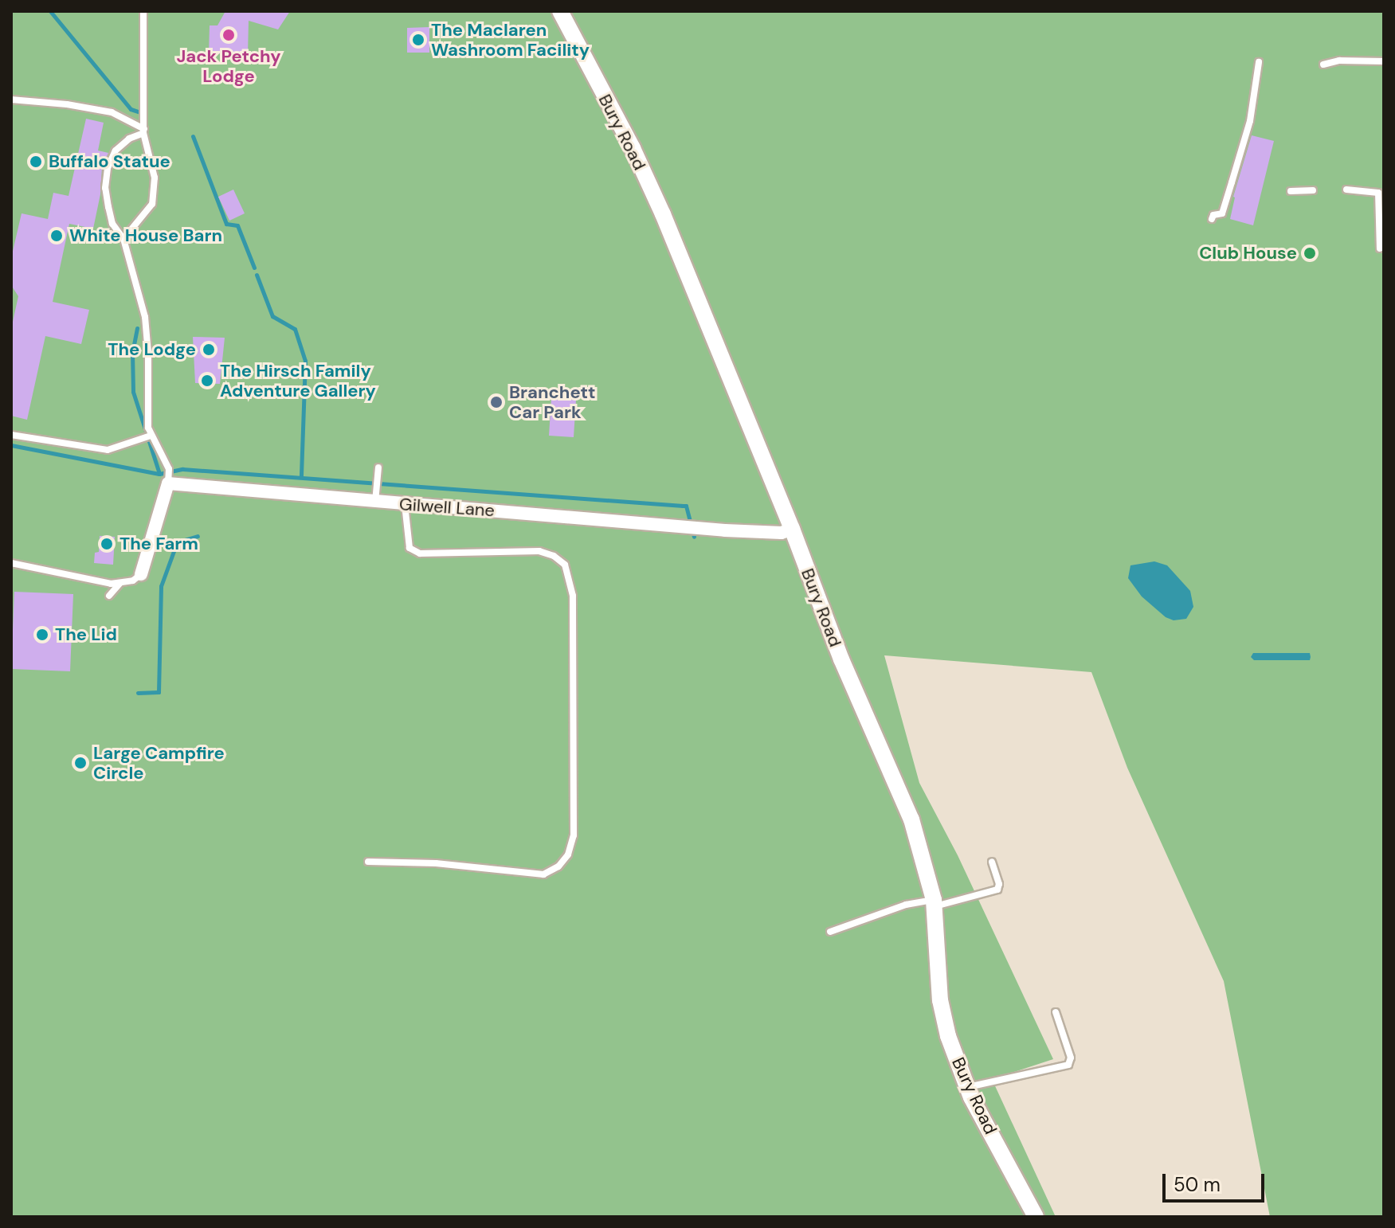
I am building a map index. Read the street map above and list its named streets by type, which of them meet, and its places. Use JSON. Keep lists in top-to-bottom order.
{
  "streets": {
    "street": ["Bury Road", "Gilwell Lane"]
  },
  "crossings": [
    ["Bury Road", "Gilwell Lane"]
  ],
  "places": [
    "Jack Petchy Lodge",
    "The Maclaren Washroom Facility",
    "Buffalo Statue",
    "White House Barn",
    "Club House",
    "The Lodge",
    "The Hirsch Family Adventure Gallery",
    "Branchett Car Park",
    "The Farm",
    "The Lid",
    "Large Campfire Circle"
  ],
  "scale_bar": "50 m"
}
